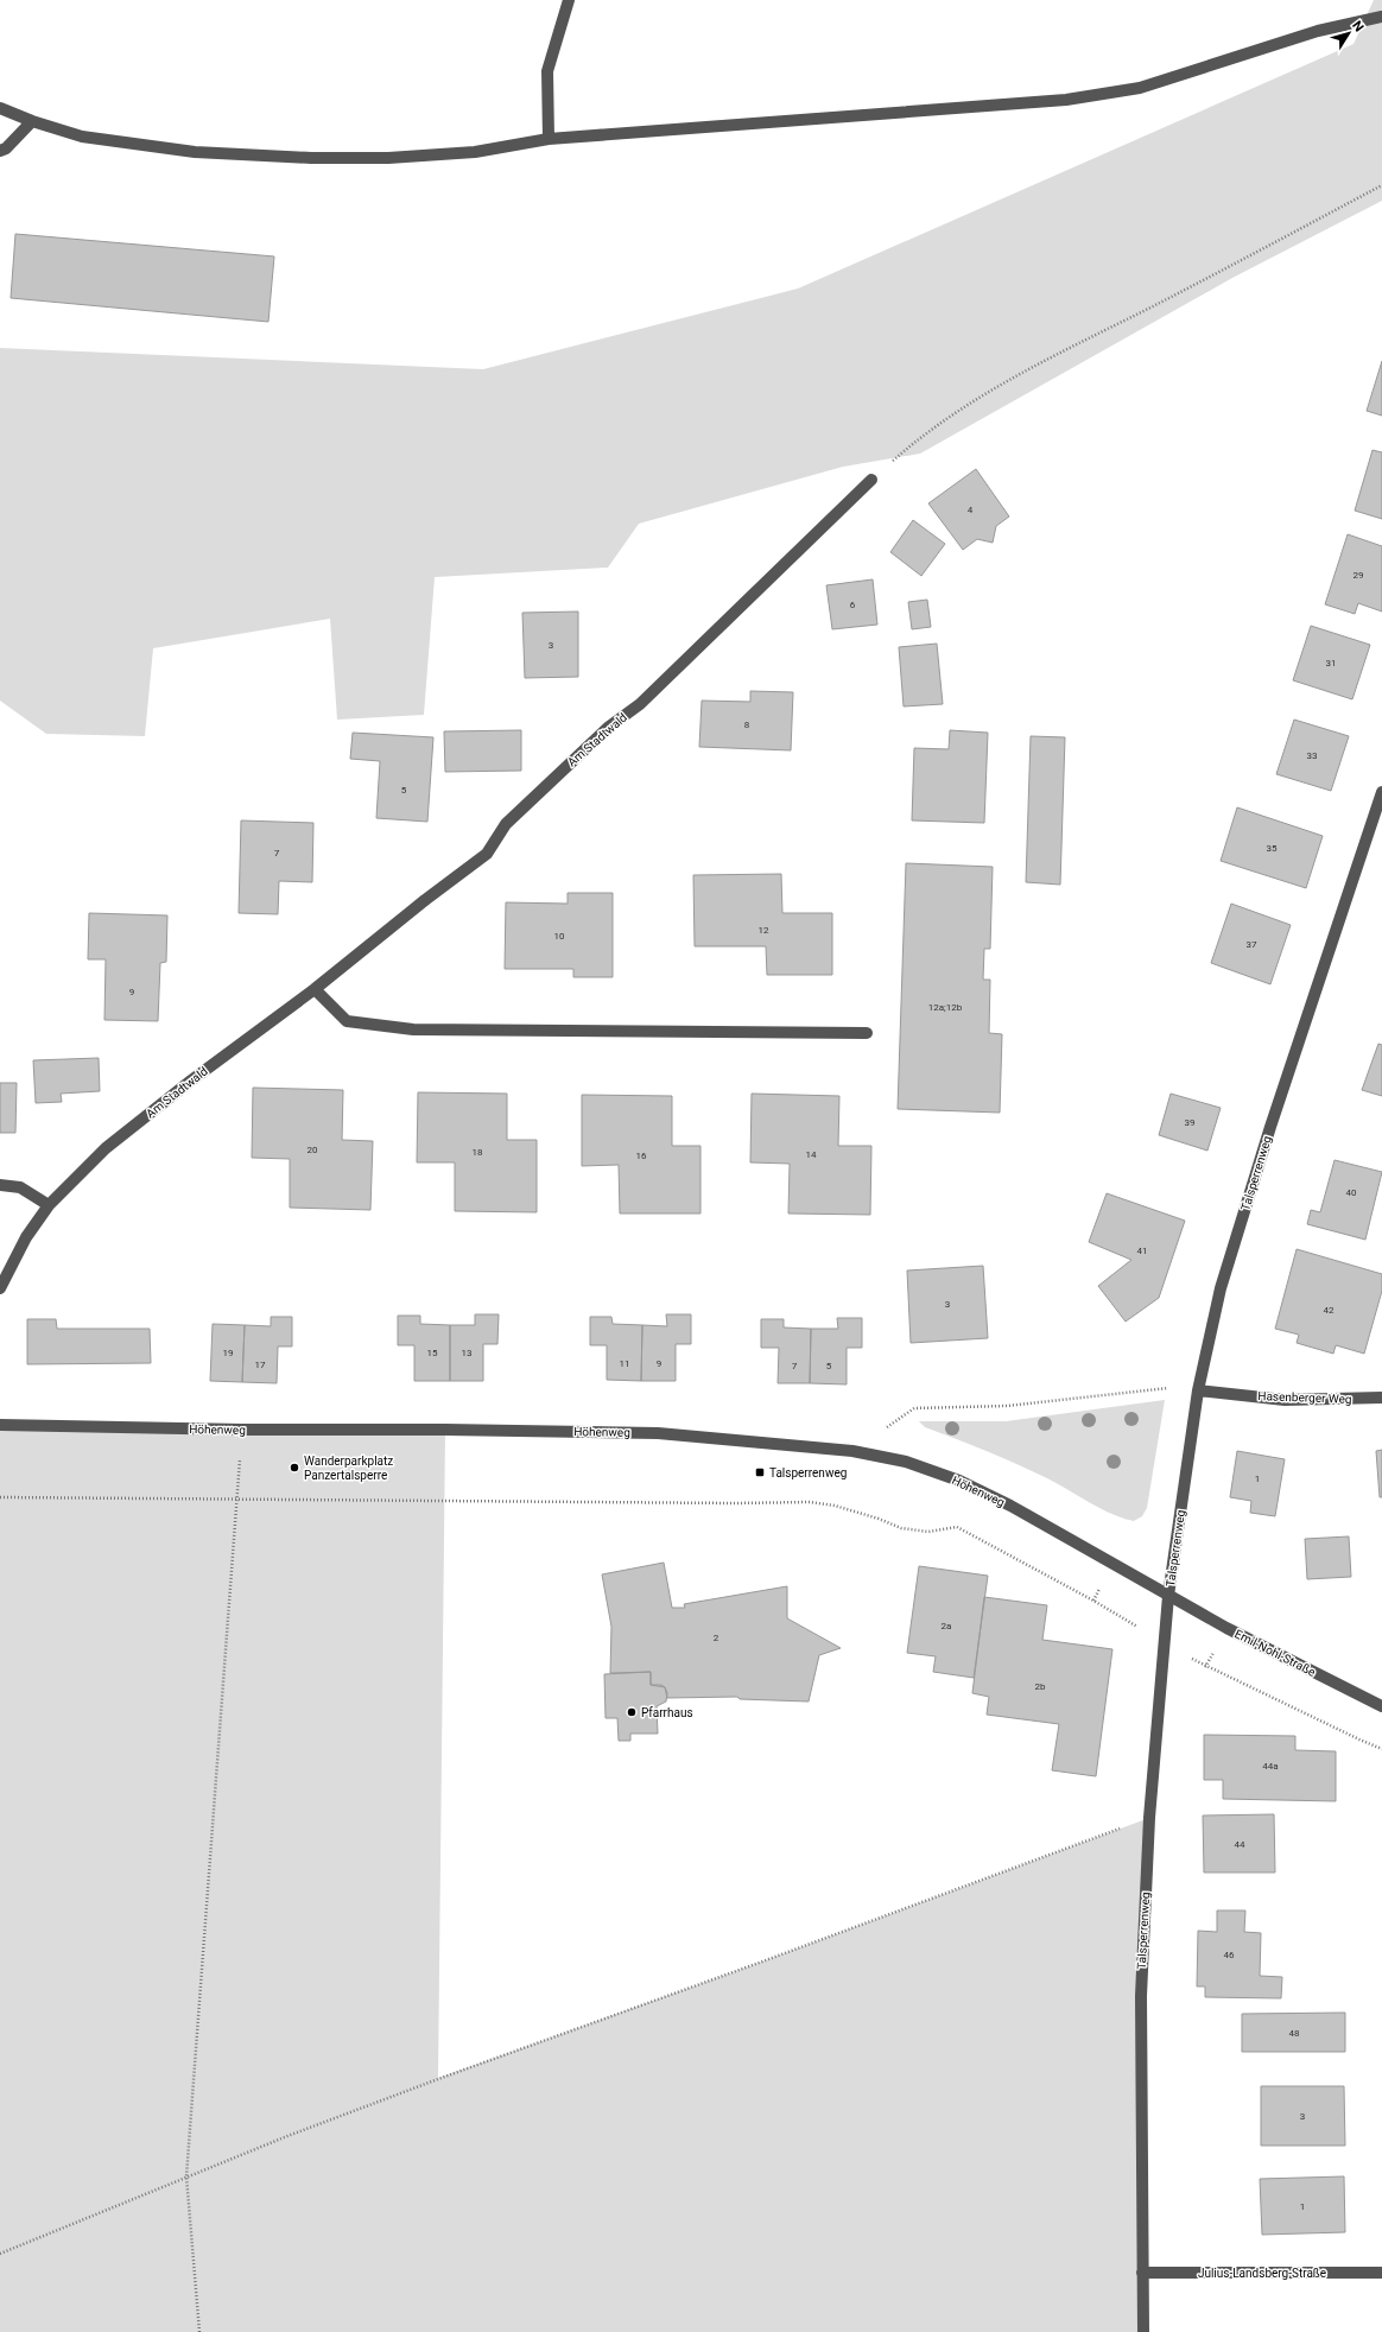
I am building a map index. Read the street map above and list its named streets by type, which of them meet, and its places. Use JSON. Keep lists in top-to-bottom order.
{
  "streets": {
    "street": [
      "Am Stadtwald",
      "Talsperrenweg",
      "Hasenberger Weg",
      "Höhenweg",
      "Emil-Nohl-Straße",
      "Julius-Landsberg-Straße"
    ]
  },
  "crossings": [
    ["Talsperrenweg", "Hasenberger Weg"],
    ["Talsperrenweg", "Höhenweg"],
    ["Talsperrenweg", "Emil-Nohl-Straße"],
    ["Talsperrenweg", "Julius-Landsberg-Straße"],
    ["Höhenweg", "Emil-Nohl-Straße"]
  ],
  "places": {
    "other": ["Wanderparkplatz Panzertalsperre", "Pfarrhaus"],
    "transit": ["Talsperrenweg"]
  },
  "house_numbers": [
    "4",
    "29",
    "6",
    "3",
    "31",
    "8",
    "33",
    "5",
    "35",
    "7",
    "12",
    "10",
    "37",
    "9",
    "12a;12b",
    "39",
    "20",
    "18",
    "14",
    "16",
    "40",
    "41",
    "3",
    "42",
    "19",
    "15",
    "13",
    "11",
    "9",
    "17",
    "7",
    "5",
    "1",
    "2a",
    "2",
    "2b",
    "44a",
    "44",
    "46",
    "48",
    "3",
    "1"
  ],
  "north": "top right"
}
